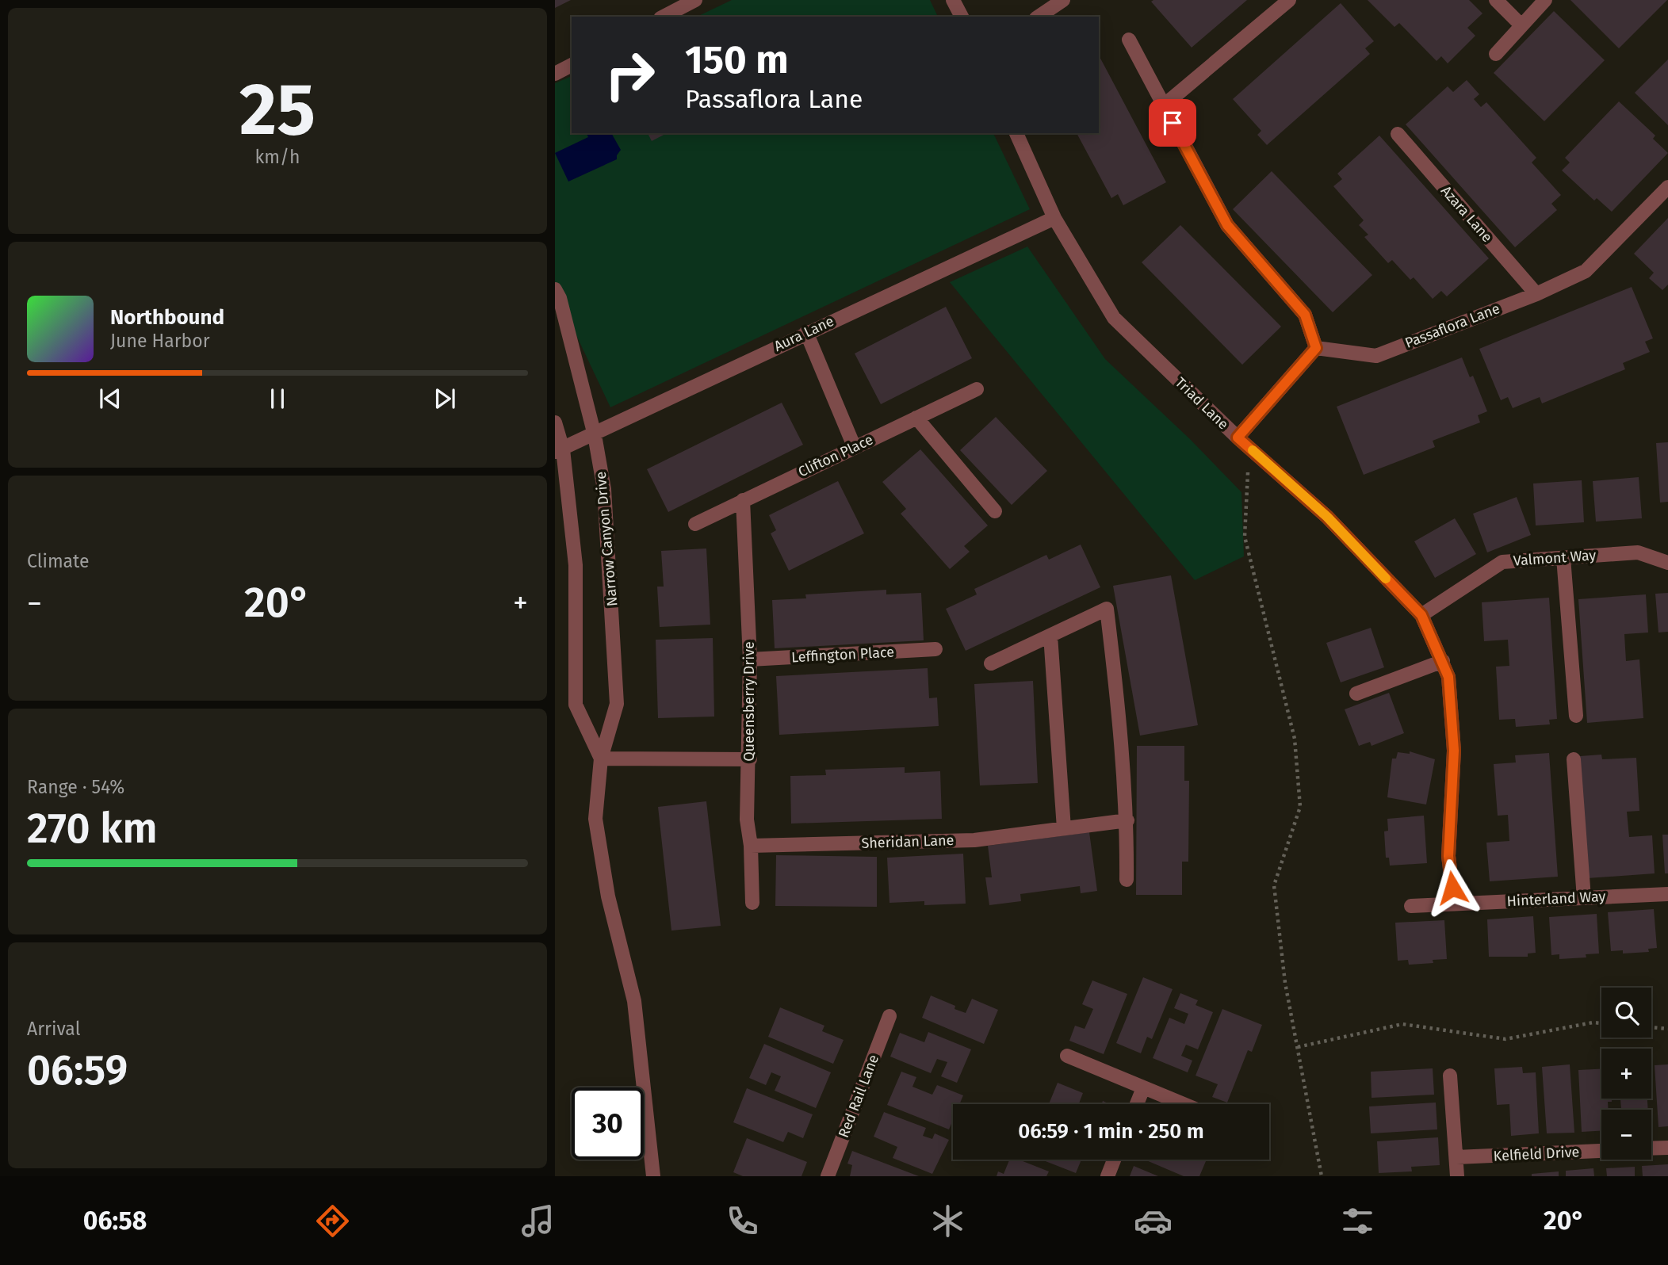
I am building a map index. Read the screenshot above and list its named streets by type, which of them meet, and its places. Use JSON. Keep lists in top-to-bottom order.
{
  "streets": {
    "street": [
      "Azara Lane",
      "Passaflora Lane",
      "Aura Lane",
      "Triad Lane",
      "Clifton Place",
      "Narrow Canyon Drive",
      "Valmont Way",
      "Leffington Place",
      "Queensberry Drive",
      "Sheridan Lane",
      "Hinterland Way",
      "Red Rail Lane",
      "Kelfield Drive"
    ]
  },
  "crossings": [
    ["Azara Lane", "Passaflora Lane"],
    ["Aura Lane", "Triad Lane"],
    ["Aura Lane", "Narrow Canyon Drive"],
    ["Triad Lane", "Valmont Way"],
    ["Triad Lane", "Hinterland Way"],
    ["Clifton Place", "Queensberry Drive"],
    ["Leffington Place", "Queensberry Drive"],
    ["Queensberry Drive", "Sheridan Lane"]
  ],
  "page": {
    "tile": [
      ["25", "km/h"],
      "Climate",
      ["Range · 54%", "270 km"],
      ["Arrival", "06:59"]
    ],
    "turn": ["150 m", "Passaflora Lane"],
    "song": ["Northbound", "June Harbor"],
    "heat": ["−", "20°", "+"],
    "map_buttons": ["+", "−"],
    "limit": "30",
    "trip": "06:59 · 1 min · 250 m",
    "tabs": ["06:58", "20°"]
  }
}
